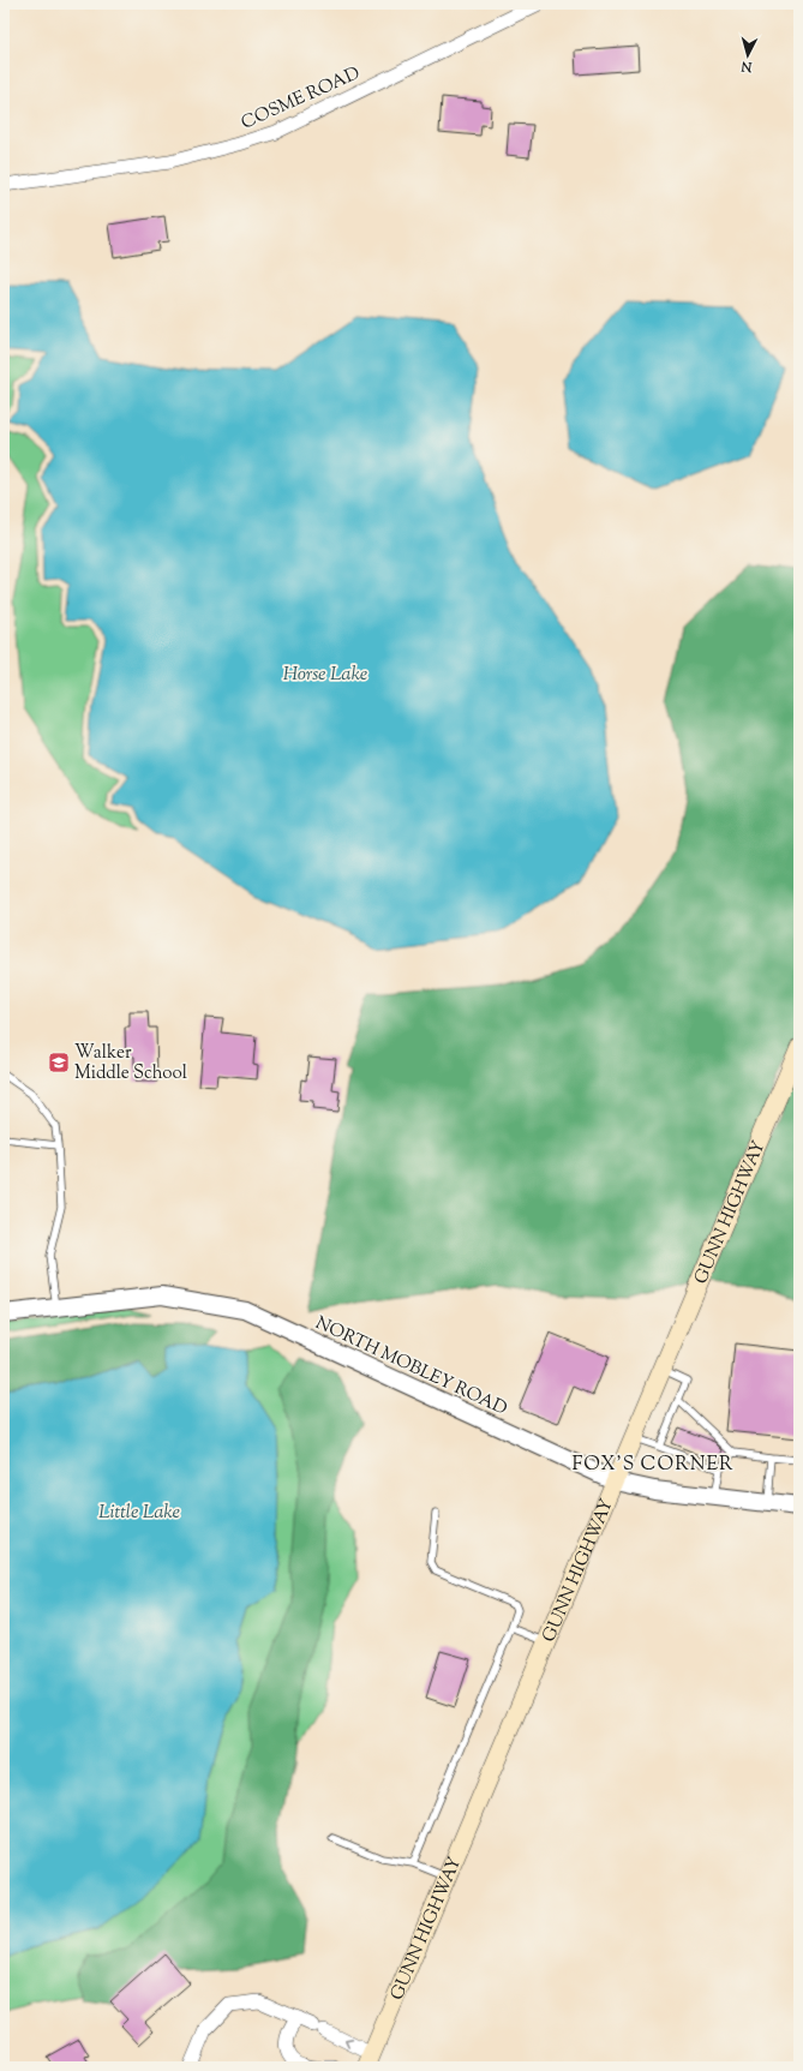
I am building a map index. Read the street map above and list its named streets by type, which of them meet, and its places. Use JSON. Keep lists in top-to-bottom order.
{
  "streets": {
    "main road": ["GUNN HIGHWAY"],
    "street": ["COSME ROAD", "NORTH MOBLEY ROAD"]
  },
  "crossings": [
    ["GUNN HIGHWAY", "NORTH MOBLEY ROAD"]
  ],
  "districts": ["FOX'S CORNER"],
  "water": ["Horse Lake", "Little Lake"],
  "places": {
    "school or university": ["Walker Middle School"]
  },
  "north": "bottom"
}
